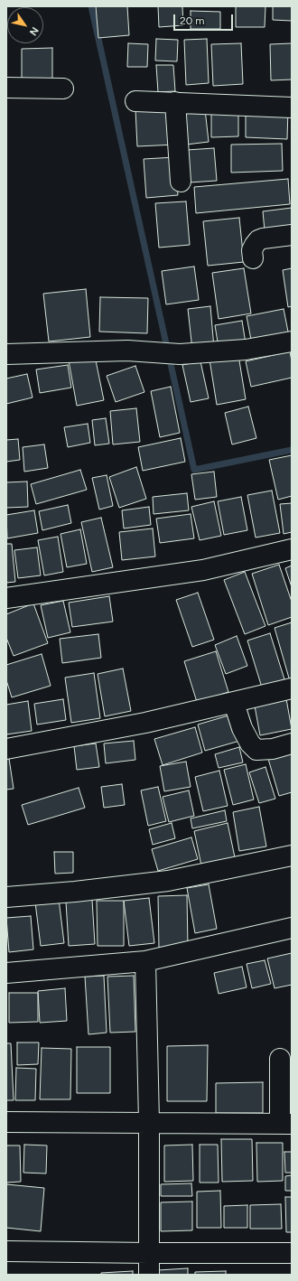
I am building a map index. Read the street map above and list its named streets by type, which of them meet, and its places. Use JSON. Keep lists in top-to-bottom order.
{
  "scale_bar": "20 m",
  "north": "bottom right"
}
